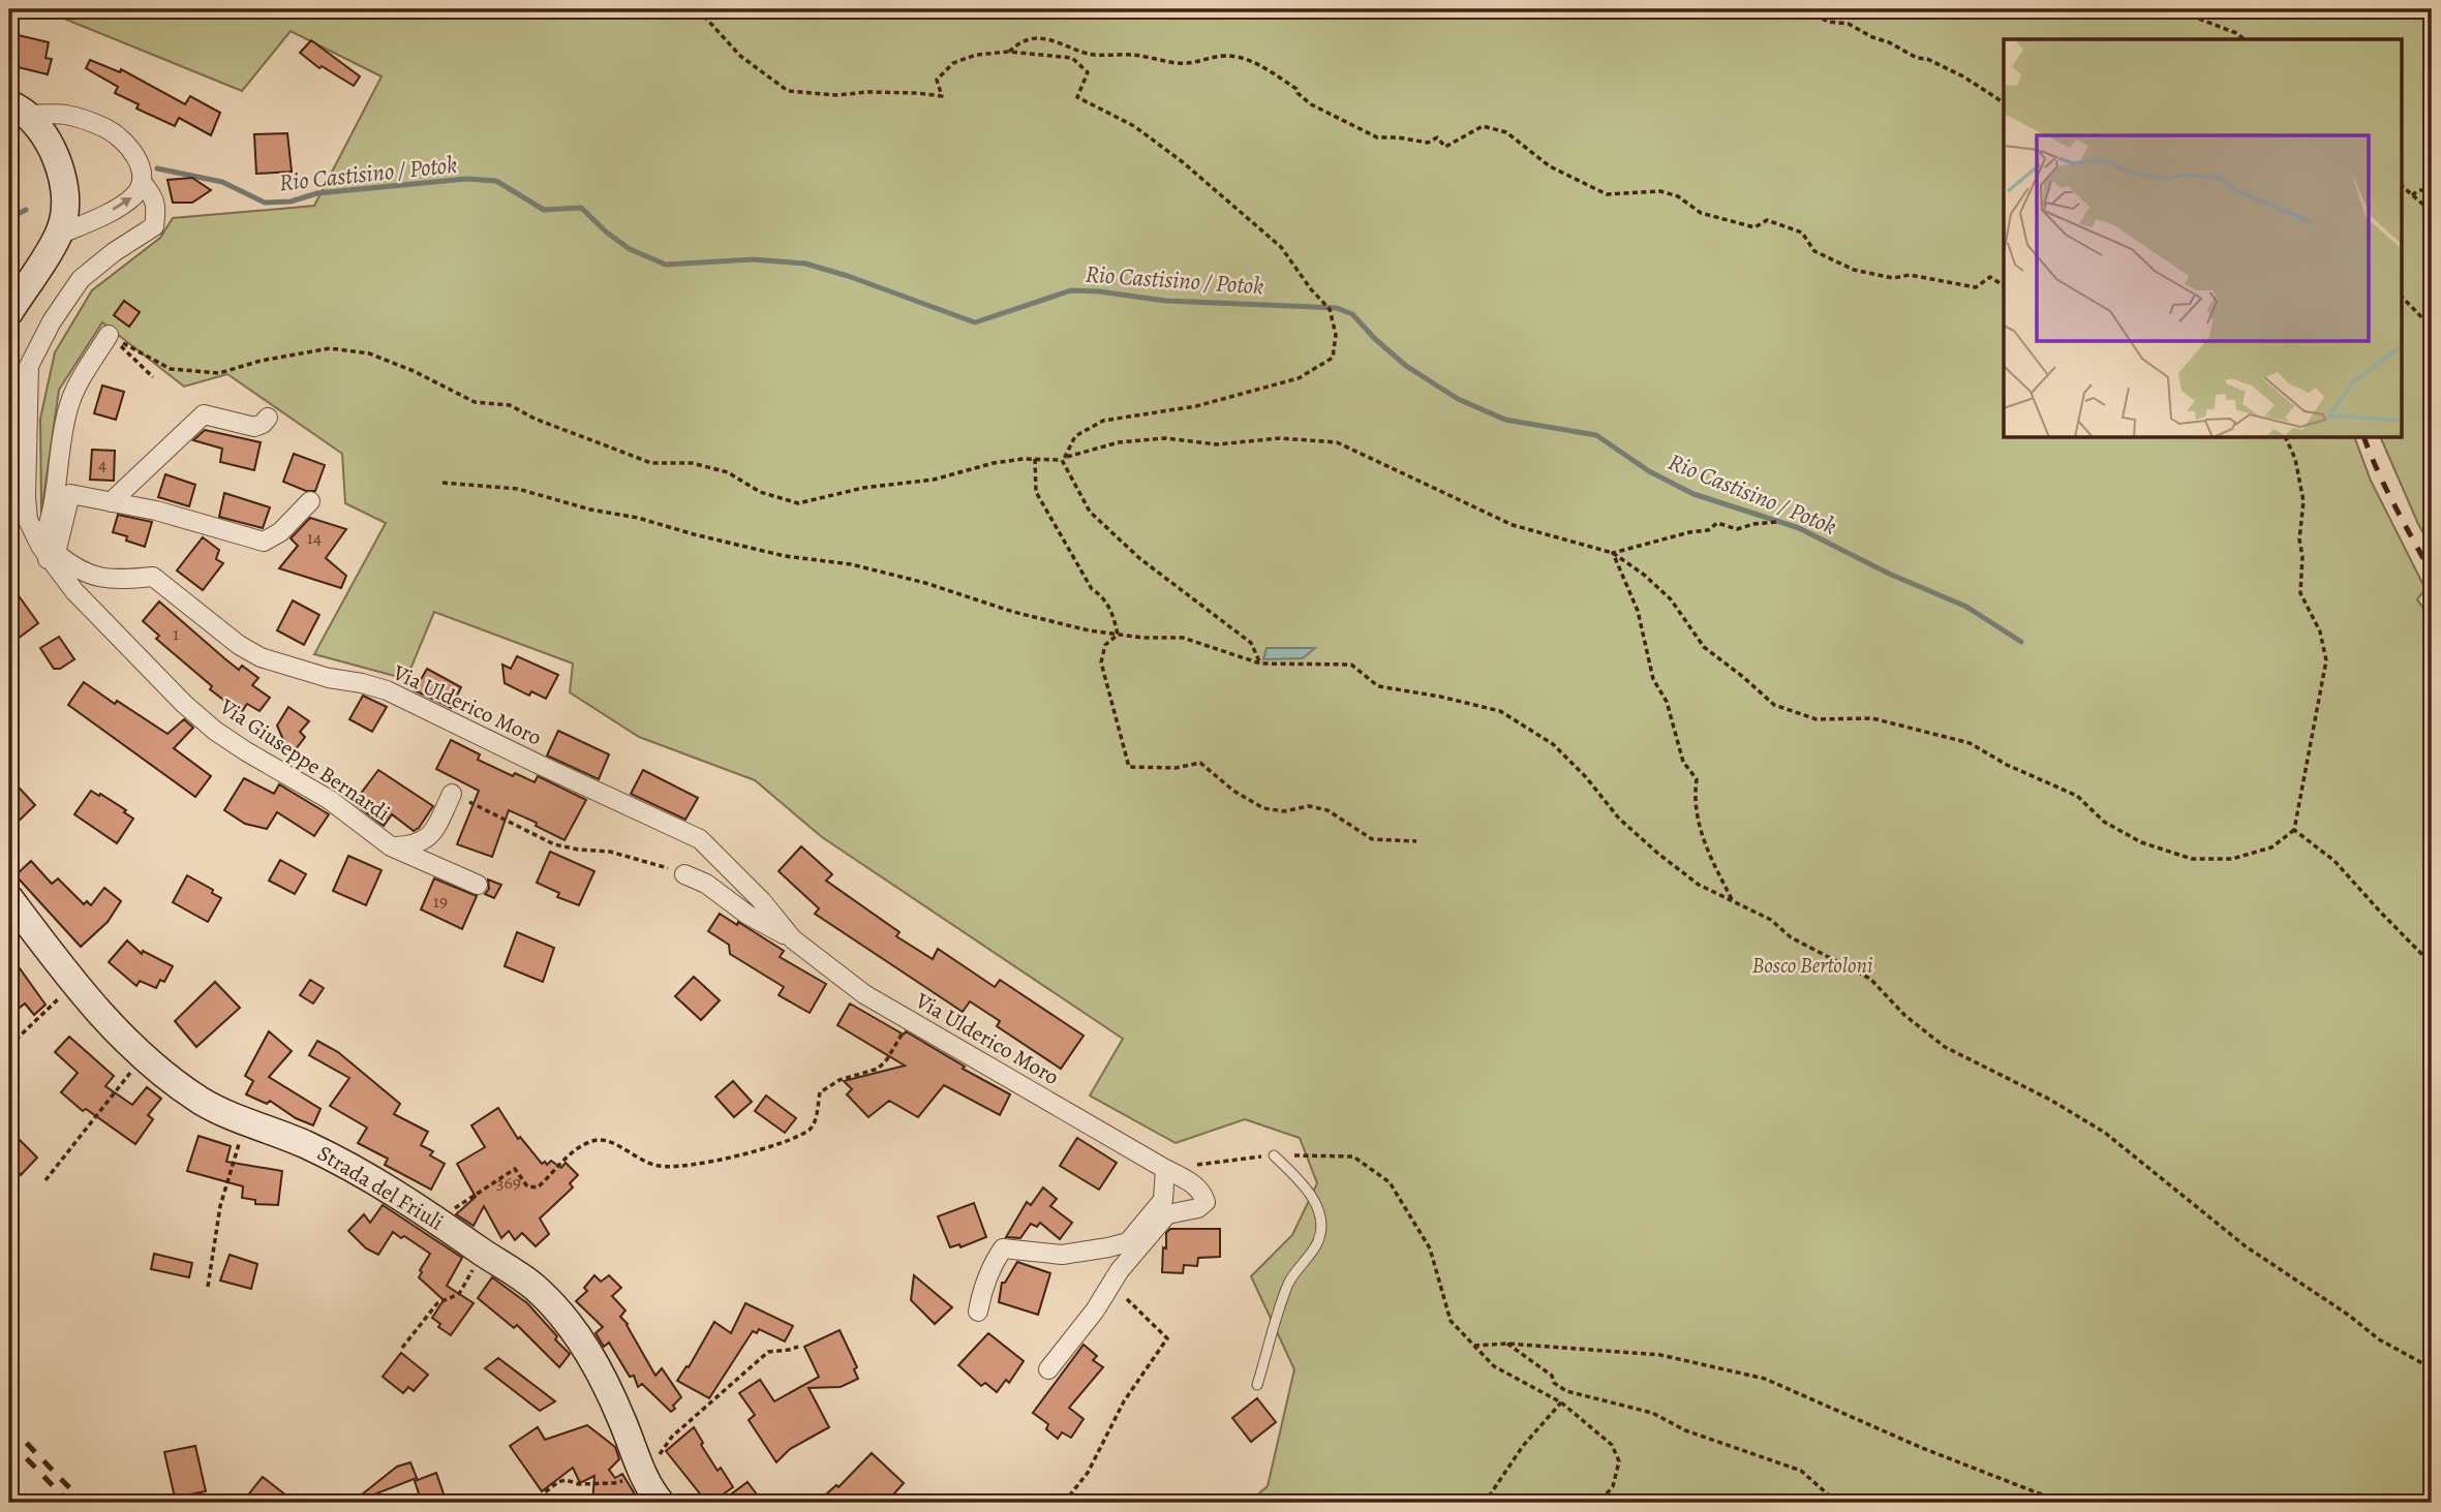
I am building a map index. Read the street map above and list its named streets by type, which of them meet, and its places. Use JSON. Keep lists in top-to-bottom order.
{
  "streets": {
    "main road": ["Strada del Friuli"],
    "street": ["Via Ulderico Moro", "Via Giuseppe Bernardi"]
  },
  "crossings": [
    ["Via Ulderico Moro", "Via Giuseppe Bernardi"]
  ],
  "water": ["Rio Castisino / Potok"],
  "parks": ["Bosco Bertoloni"],
  "house_numbers": [
    "4",
    "14",
    "1",
    "19",
    "369"
  ]
}
